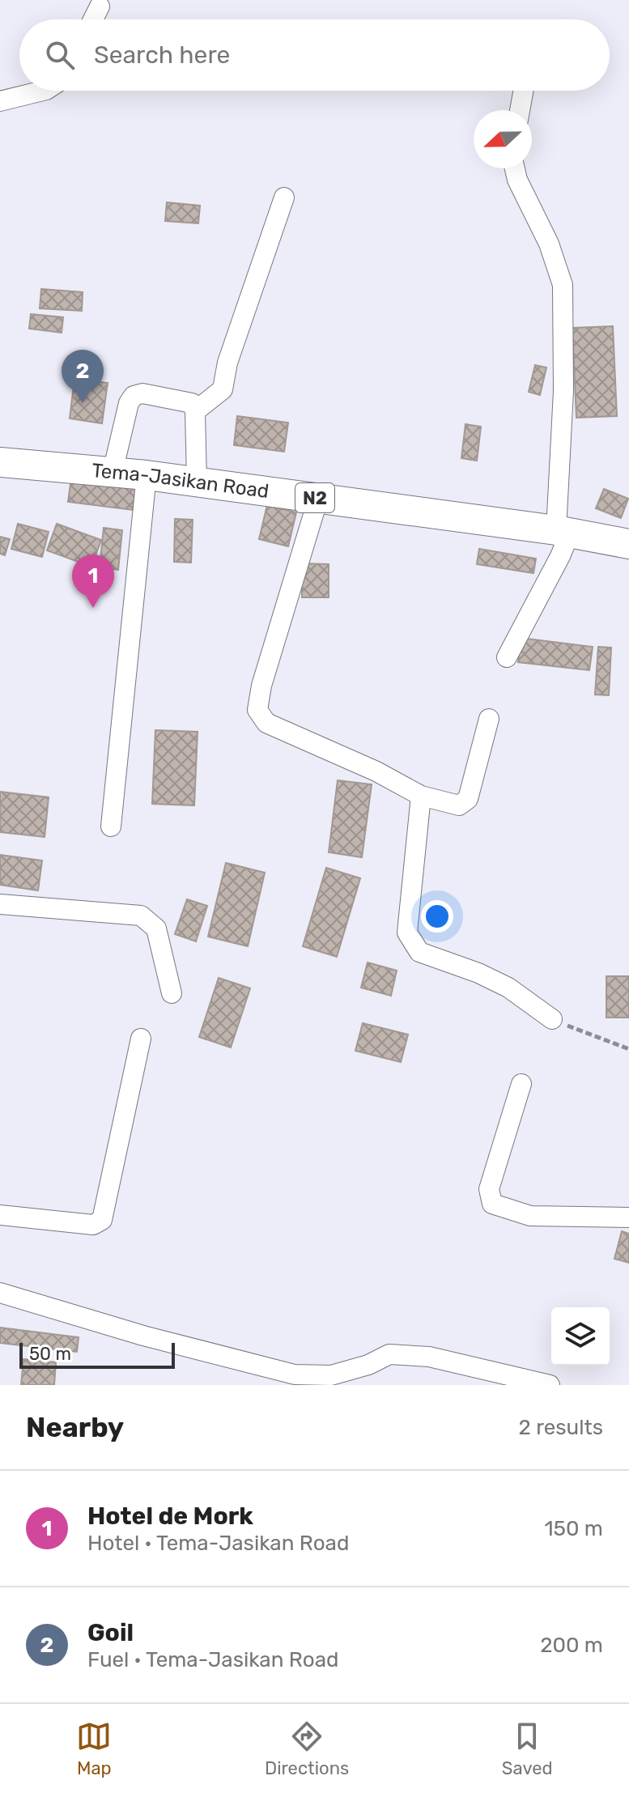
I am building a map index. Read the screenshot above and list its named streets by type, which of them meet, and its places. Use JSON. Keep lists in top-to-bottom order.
{
  "streets": {
    "highway": ["Tema-Jasikan Road", "N2"]
  },
  "scale_bar": "50 m",
  "north": "left",
  "page": {
    "search": "Search here",
    "pins": ["2", "1"],
    "scale": "50 m",
    "heading": ["Nearby", "2 results"],
    "list": [
      {
        "mark": "1",
        "name": "Hotel de Mork",
        "note": "Hotel · Tema-Jasikan Road",
        "value": "150 m"
      },
      {
        "mark": "2",
        "name": "Goil",
        "note": "Fuel · Tema-Jasikan Road",
        "value": "200 m"
      }
    ],
    "nav": ["Map", "Directions", "Saved"]
  }
}
